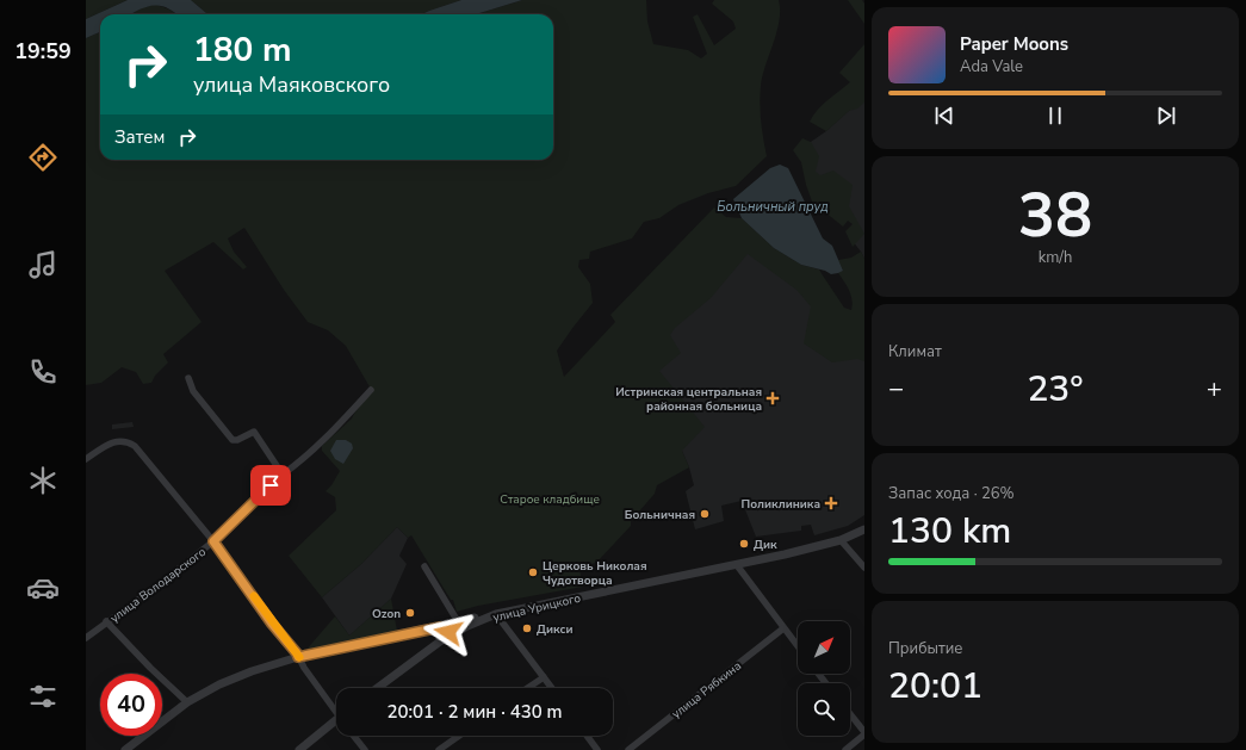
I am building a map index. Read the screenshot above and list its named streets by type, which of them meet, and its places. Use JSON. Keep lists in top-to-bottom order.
{
  "streets": {
    "street": ["улица Володарского", "улица Урицкого", "улица Рябкина"]
  },
  "water": ["Больничный пруд"],
  "parks": ["Старое кладбище"],
  "places": {
    "health": ["Истринская центральная районная больница", "Поликлиника"],
    "other": [
      "Больничная",
      "Дик",
      "Церковь Николая Чудотворца",
      "Ozon",
      "Дикси"
    ]
  },
  "north": "top right",
  "page": {
    "tabs": "19:59",
    "turn": ["180 m", "улица Маяковского"],
    "song": ["Paper Moons", "Ada Vale"],
    "then": "Затем",
    "tile": [
      ["38", "km/h"],
      "Климат",
      ["Запас хода · 26%", "130 km"],
      ["Прибытие", "20:01"]
    ],
    "heat": ["−", "23°", "+"],
    "limit": "40",
    "trip": "20:01 · 2 мин · 430 m"
  }
}
